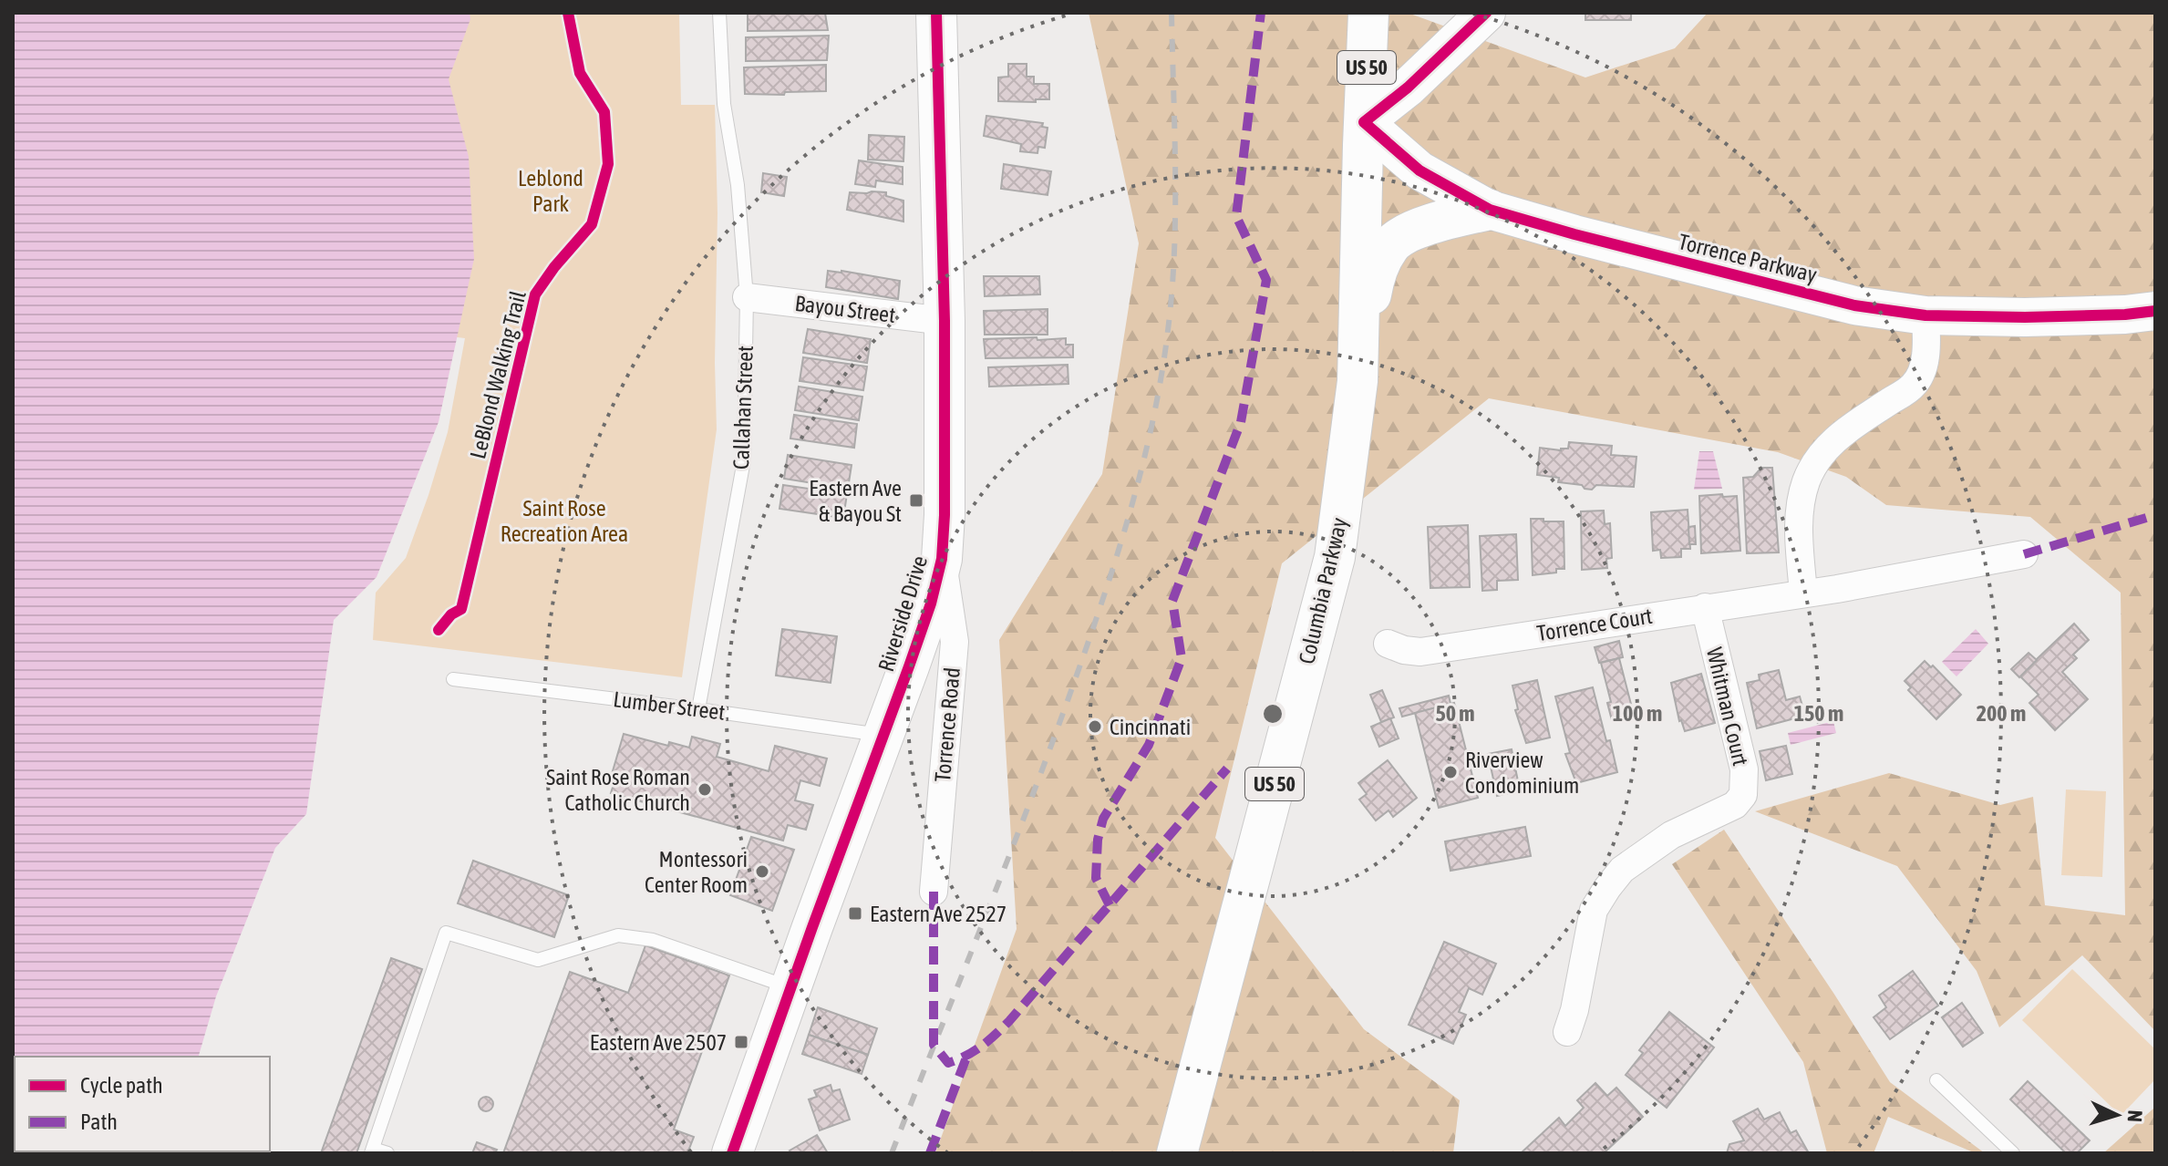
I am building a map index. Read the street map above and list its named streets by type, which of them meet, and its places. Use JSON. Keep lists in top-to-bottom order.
{
  "streets": {
    "main road": ["US 50", "Columbia Parkway", "Riverside Drive"],
    "street": [
      "Torrence Parkway",
      "Bayou Street",
      "Torrence Court",
      "Whitman Court",
      "Torrence Road"
    ],
    "lane": ["Callahan Street", "Lumber Street"],
    "cycle path": ["LeBlond Walking Trail"]
  },
  "crossings": [
    ["Torrence Parkway", "Columbia Parkway"],
    ["Bayou Street", "Callahan Street"],
    ["Bayou Street", "Riverside Drive"],
    ["Callahan Street", "Lumber Street"],
    ["Riverside Drive", "Lumber Street"],
    ["Riverside Drive", "Torrence Road"],
    ["Torrence Court", "Whitman Court"]
  ],
  "parks": ["Leblond Park", "Saint Rose Recreation Area"],
  "places": {
    "transit": ["Eastern Ave & Bayou St", "Eastern Ave 2527", "Eastern Ave 2507"],
    "other": [
      "Cincinnati",
      "Riverview Condominium",
      "Saint Rose Roman Catholic Church",
      "Montessori Center Room"
    ]
  },
  "legend": ["Cycle path", "Path"],
  "north": "right",
  "rings": [
    "50 m",
    "100 m",
    "150 m",
    "200 m"
  ]
}
